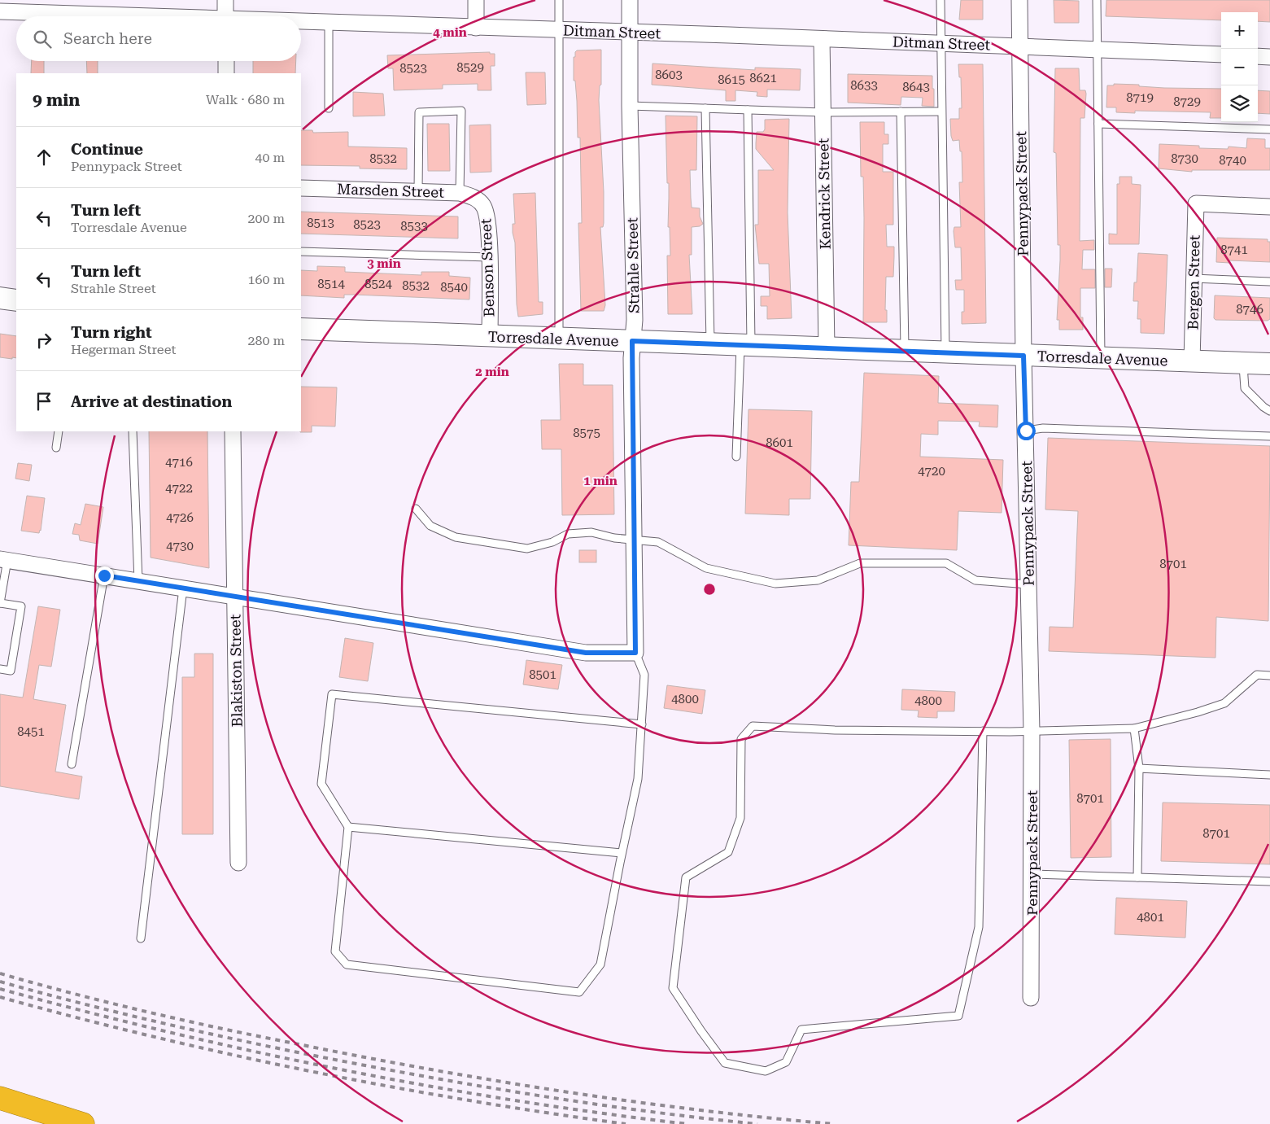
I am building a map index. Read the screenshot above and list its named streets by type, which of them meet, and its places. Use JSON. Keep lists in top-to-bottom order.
{
  "streets": {
    "street": [
      "Ditman Street",
      "Marsden Street",
      "Kendrick Street",
      "Pennypack Street",
      "Strahle Street",
      "Benson Street",
      "Bergen Street",
      "Torresdale Avenue",
      "Blakiston Street"
    ]
  },
  "crossings": [
    ["Ditman Street", "Kendrick Street"],
    ["Ditman Street", "Pennypack Street"],
    ["Ditman Street", "Strahle Street"],
    ["Marsden Street", "Benson Street"],
    ["Kendrick Street", "Torresdale Avenue"],
    ["Pennypack Street", "Torresdale Avenue"],
    ["Strahle Street", "Torresdale Avenue"],
    ["Benson Street", "Torresdale Avenue"],
    ["Bergen Street", "Torresdale Avenue"]
  ],
  "house_numbers": [
    "8529",
    "8523",
    "8603",
    "8621",
    "8615",
    "8633",
    "8643",
    "8719",
    "8729",
    "8532",
    "8730",
    "8740",
    "8513",
    "8523",
    "8533",
    "8741",
    "8514",
    "8524",
    "8532",
    "8540",
    "8746",
    "8575",
    "8601",
    "4716",
    "4720",
    "4722",
    "4726",
    "4730",
    "8701",
    "8501",
    "4800",
    "4800",
    "8451",
    "8701",
    "8701",
    "4801"
  ],
  "page": {
    "map_buttons": ["+", "−"],
    "search": "Search here",
    "heading": ["9 min", "Walk · 680 m"],
    "list": [
      ["Continue", "Pennypack Street", "40 m"],
      ["Turn left", "Torresdale Avenue", "200 m"],
      ["Turn left", "Strahle Street", "160 m"],
      ["Turn right", "Hegerman Street", "280 m"],
      "Arrive at destination"
    ]
  },
  "rings": [
    "4 min",
    "3 min",
    "2 min",
    "1 min"
  ]
}
